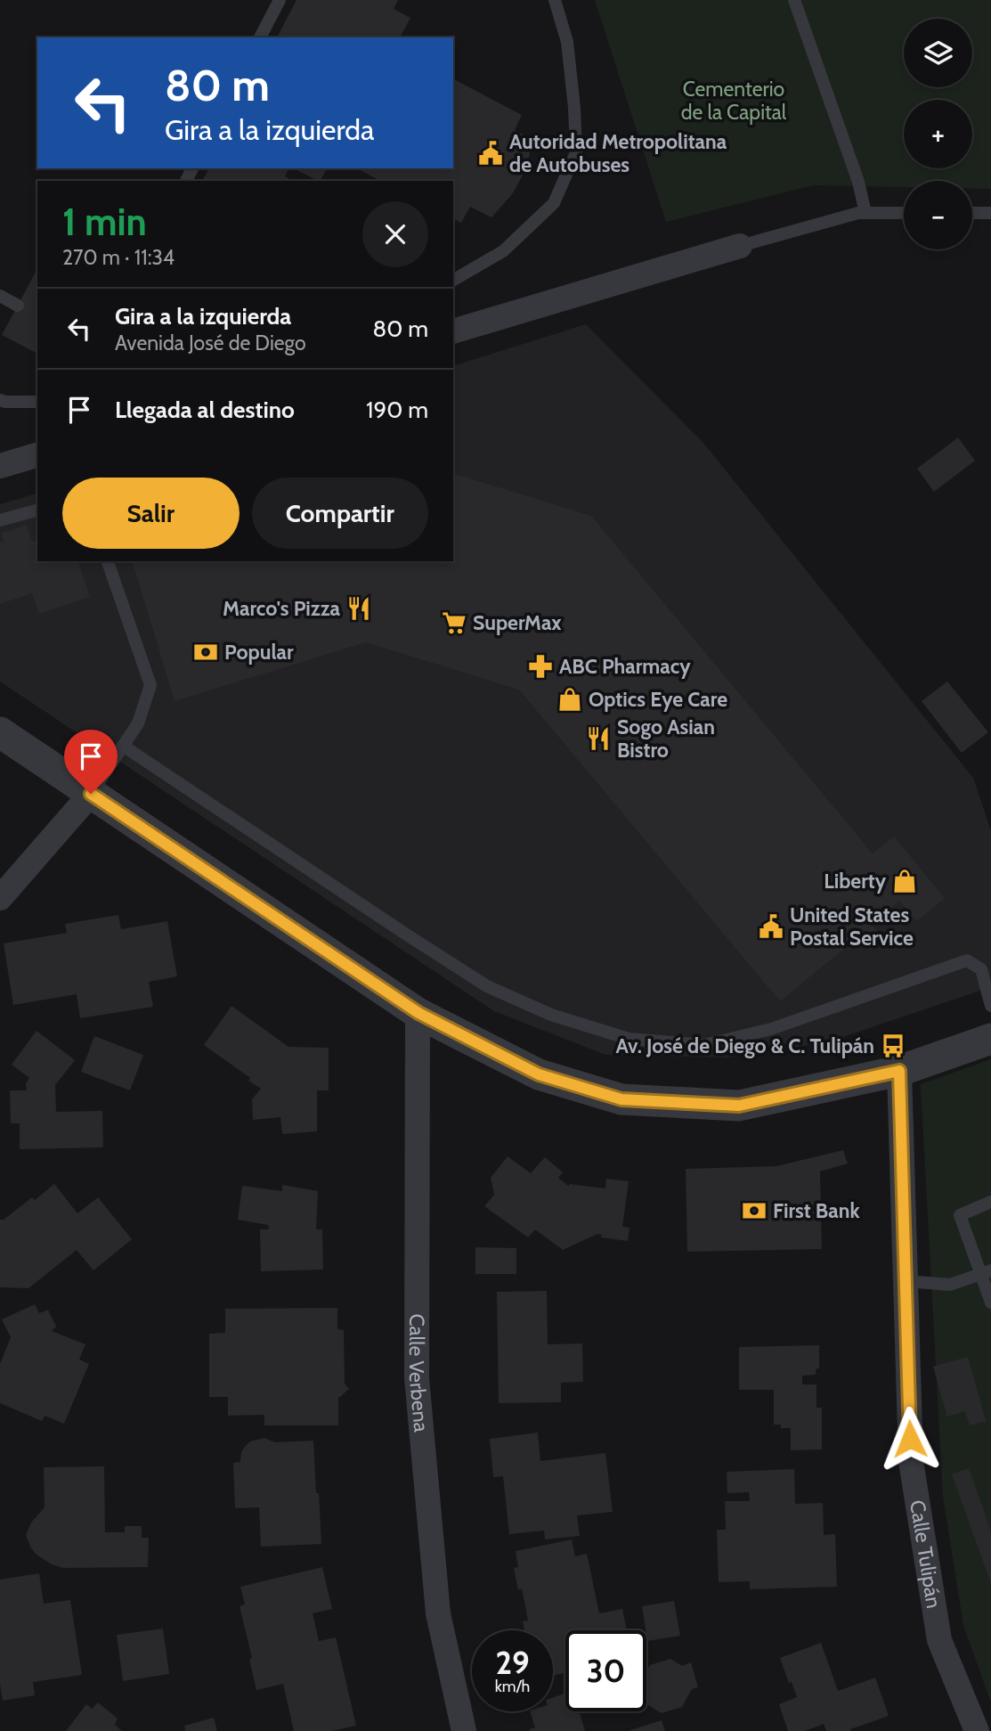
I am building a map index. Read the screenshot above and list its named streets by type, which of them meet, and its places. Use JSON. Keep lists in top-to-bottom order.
{
  "streets": {
    "street": ["Calle Verbena", "Calle Tulipán"]
  },
  "parks": ["Cementerio de la Capital"],
  "places": {
    "public building": ["Autoridad Metropolitana de Autobuses", "United States Postal Service"],
    "restaurant": ["Marco's Pizza", "Sogo Asian Bistro"],
    "supermarket": ["SuperMax"],
    "bank": ["Popular", "First Bank"],
    "pharmacy": ["ABC Pharmacy"],
    "shop": ["Optics Eye Care", "Liberty"],
    "bus stop": ["Av. José de Diego & C. Tulipán"]
  },
  "page": {
    "map_buttons": ["+", "−"],
    "turn": ["80 m", "Gira a la izquierda"],
    "heading": ["1 min", "270 m · 11:34"],
    "list": [
      {
        "name": "Gira a la izquierda",
        "note": "Avenida José de Diego",
        "value": "80 m"
      },
      {
        "name": "Llegada al destino",
        "value": "190 m"
      }
    ],
    "buttons": ["Salir", "Compartir"],
    "speed": "29 km/h",
    "limit": "30"
  }
}
